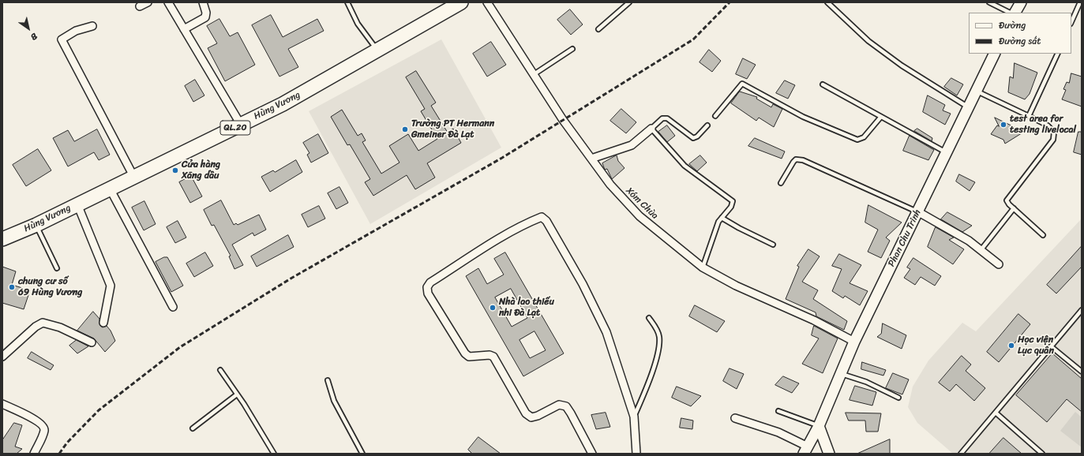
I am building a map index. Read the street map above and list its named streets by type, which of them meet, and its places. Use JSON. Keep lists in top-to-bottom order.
{
  "streets": {
    "highway": ["Hùng Vương", "QL.20"],
    "main road": ["Phan Chu Trinh"],
    "street": ["Xóm Chùa"]
  },
  "crossings": [
    ["Xóm Chùa", "Phan Chu Trinh"]
  ],
  "places": [
    "test area for testing livelocal",
    "Trường PT Hermann Gmeiner Đà Lạt",
    "Cửa hàng Xăng dầu",
    "chung cư số 69 Hùng Vương",
    "Nhà lao thiếu nhi Đà Lạt",
    "Học viện Lục quân"
  ],
  "legend": ["Đường", "Đường sắt"],
  "north": "bottom right"
}
